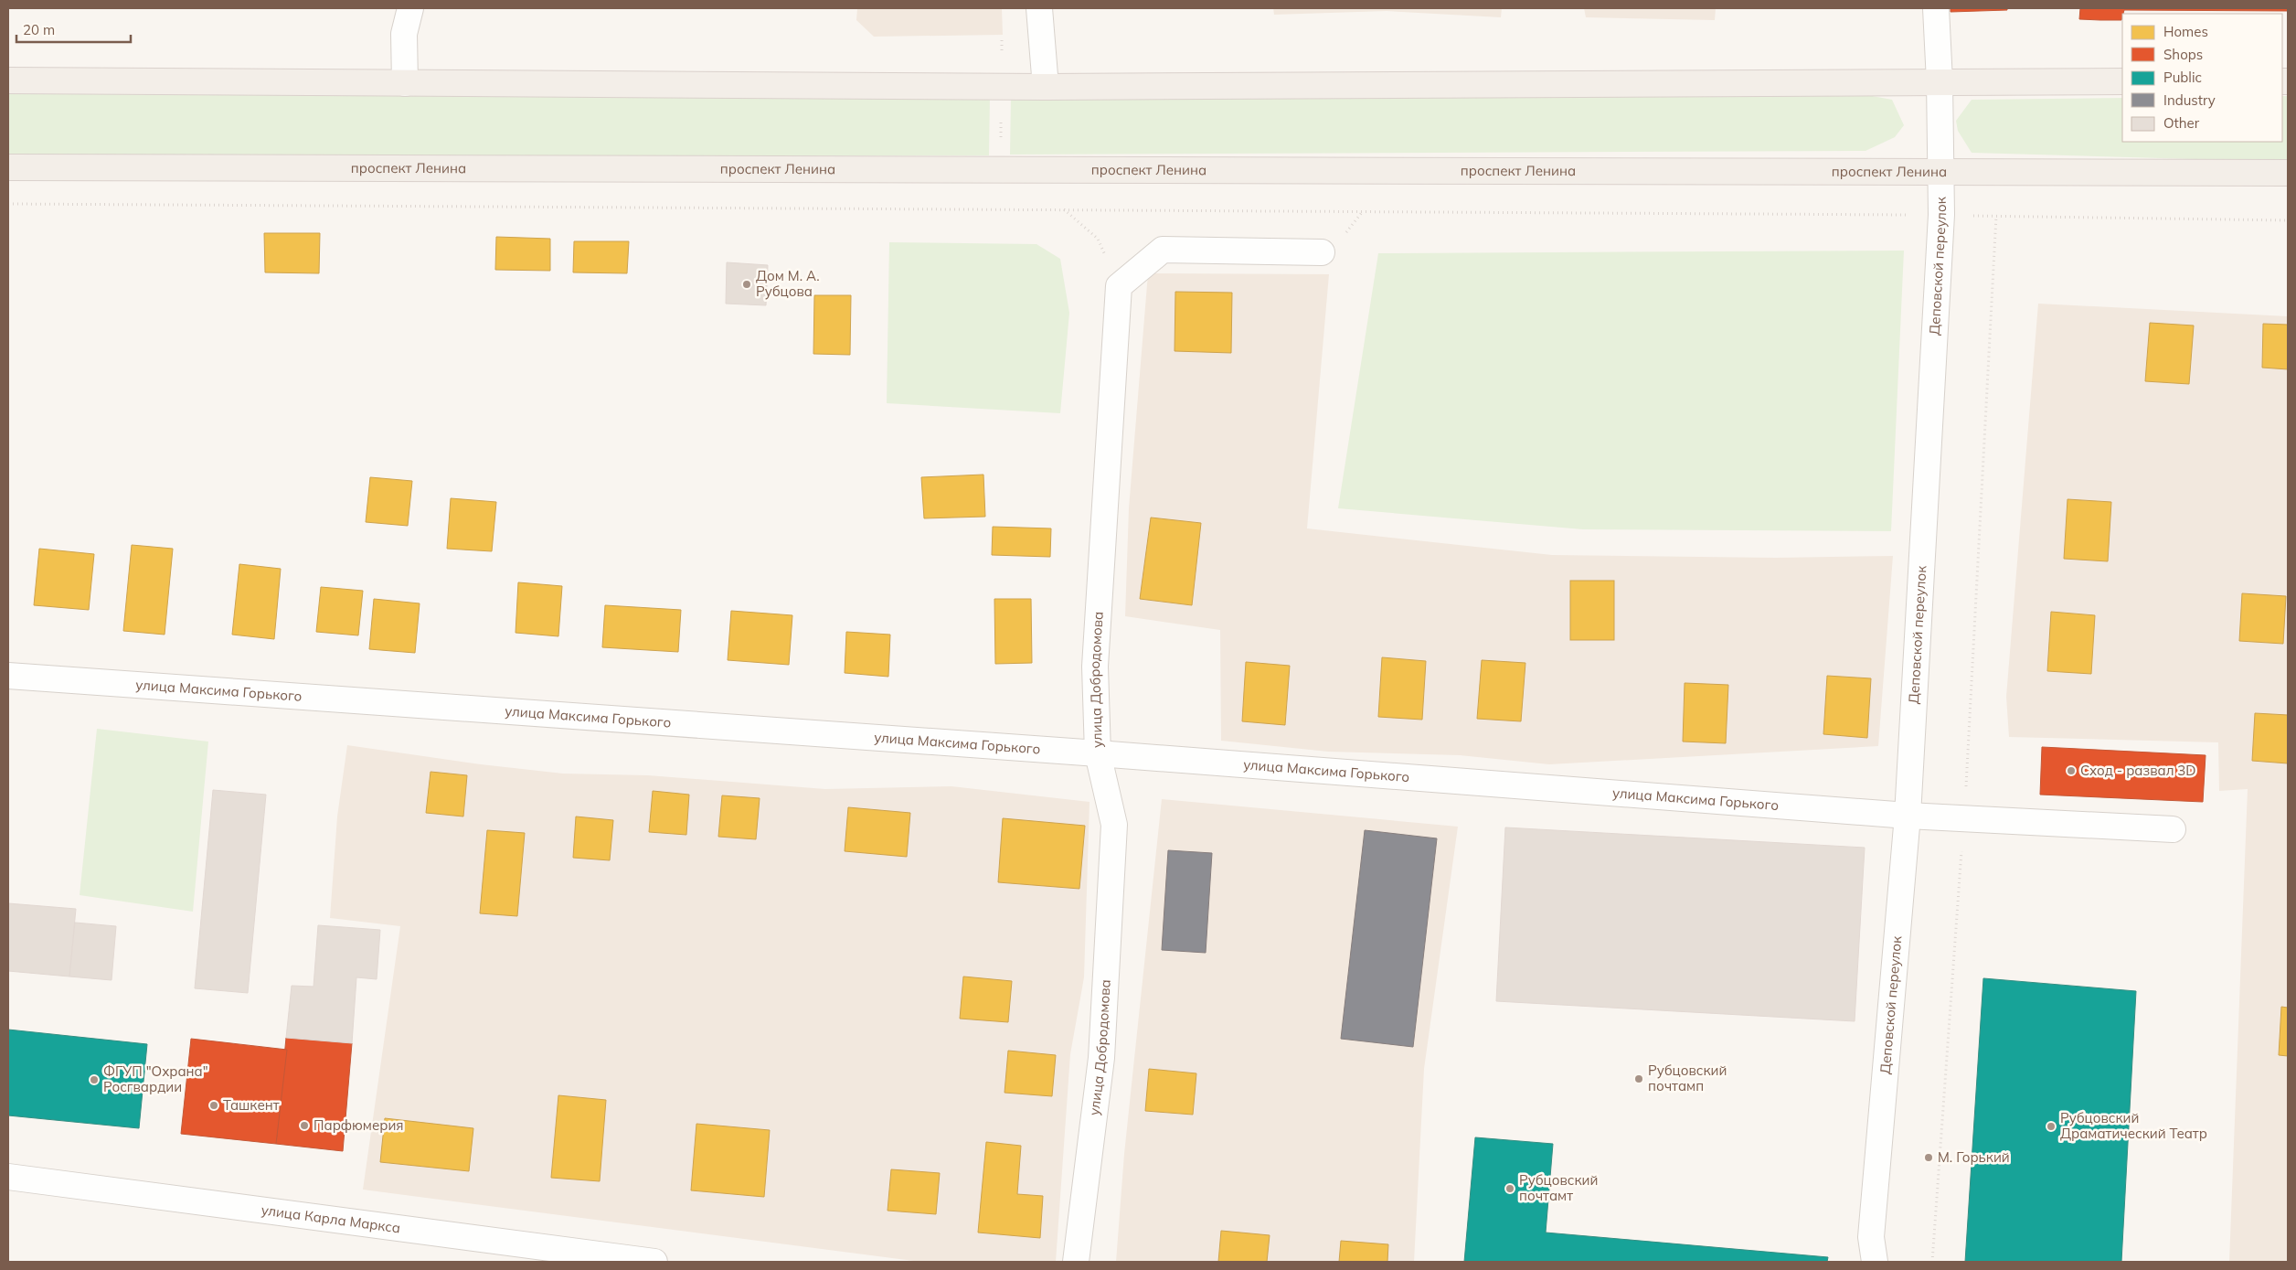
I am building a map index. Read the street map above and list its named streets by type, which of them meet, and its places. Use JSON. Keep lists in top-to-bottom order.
{
  "streets": {
    "main road": ["проспект Ленина"],
    "street": [
      "Деповской переулок",
      "улица Добродомова",
      "улица Максима Горького",
      "улица Карла Маркса"
    ]
  },
  "crossings": [
    ["проспект Ленина", "Деповской переулок"],
    ["Деповской переулок", "улица Максима Горького"],
    ["улица Добродомова", "улица Максима Горького"]
  ],
  "places": [
    "Дом М. А. Рубцова",
    "Сход - развал 3D",
    "Рубцовский почтамп",
    "ФГУП \"Охрана\" Росгвардии",
    "Ташкент",
    "Парфюмерия",
    "Рубцовский Драматический Театр",
    "М. Горький",
    "Рубцовский почтамт"
  ],
  "legend": [
    "Homes",
    "Shops",
    "Public",
    "Industry",
    "Other"
  ],
  "scale_bar": "20 m"
}
